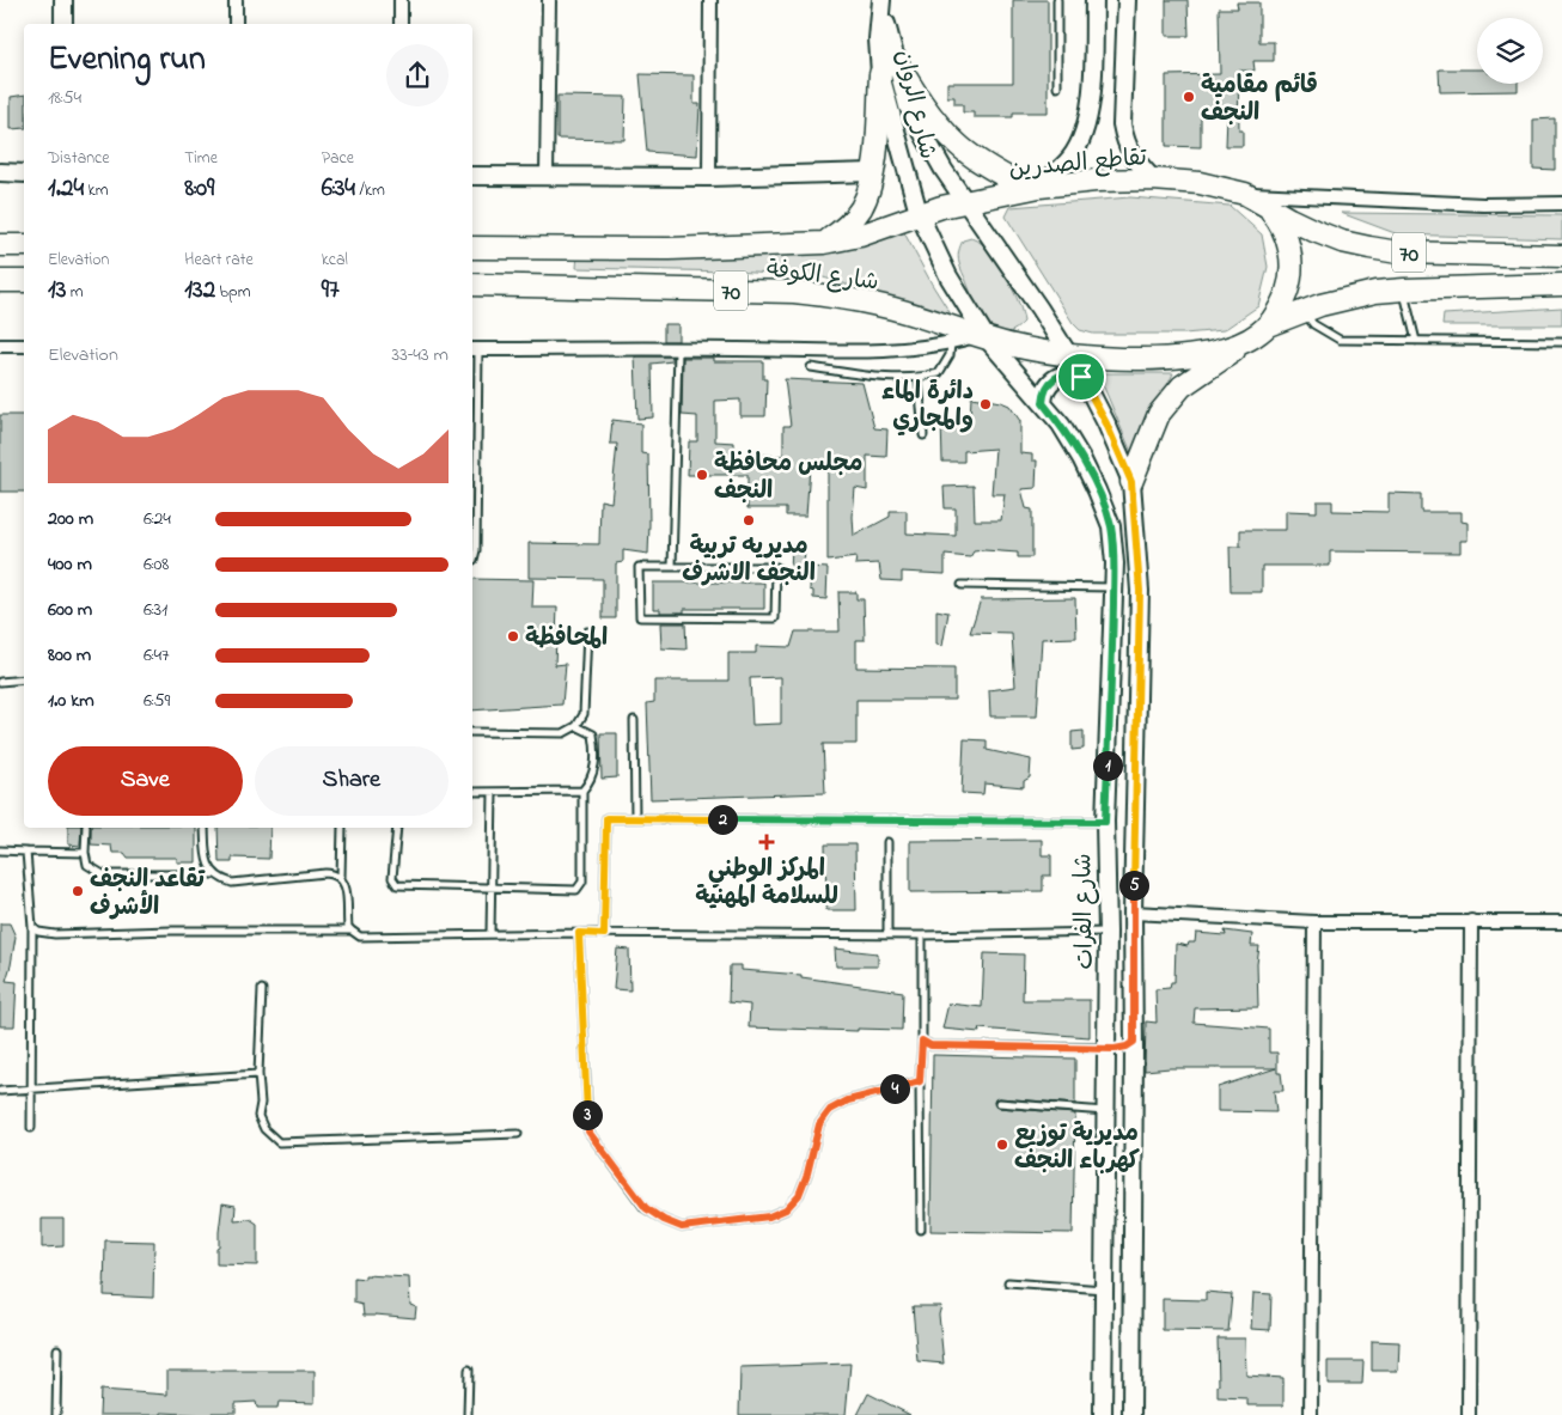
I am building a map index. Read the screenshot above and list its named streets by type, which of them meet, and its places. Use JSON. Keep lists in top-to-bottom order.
{
  "streets": {
    "highway": ["تقاطع الصدرين", "70", "شارع الكوفة"],
    "main road": ["شارع الروان", "شارع الفرات"]
  },
  "crossings": [
    ["شارع الروان", "تقاطع الصدرين"],
    ["شارع الروان", "70"],
    ["شارع الروان", "شارع الكوفة"],
    ["شارع الروان", "شارع الفرات"],
    ["تقاطع الصدرين", "70"],
    ["تقاطع الصدرين", "شارع الكوفة"],
    ["70", "شارع الكوفة"],
    ["70", "شارع الفرات"],
    ["شارع الكوفة", "شارع الفرات"]
  ],
  "places": {
    "other": [
      "قائم مقامية النجف",
      "دائرة الماء والمجاري",
      "مجلس محافظة النجف",
      "مديريه تربية النجف الاشرف",
      "المحافظة",
      "تقاعد النجف الأشرف",
      "مديرية توزيع كهرباء النجف"
    ],
    "health": ["المركز الوطني للسلامة المهنية"]
  },
  "page": {
    "heading": ["Evening run", "18:54"],
    "stats": [
      ["Distance", "1.24 km"],
      ["Time", "8:09"],
      ["Pace", "6:34 /km"],
      ["Elevation", "13 m"],
      ["Heart rate", "132 bpm"],
      ["kcal", "97"]
    ],
    "chart": ["Elevation", "33–43 m"],
    "list": [
      {
        "name": "200 m",
        "note": "6:24"
      },
      {
        "name": "400 m",
        "note": "6:08"
      },
      {
        "name": "600 m",
        "note": "6:31"
      },
      {
        "name": "800 m",
        "note": "6:47"
      },
      {
        "name": "1.0 km",
        "note": "6:59"
      }
    ],
    "buttons": ["Save", "Share"],
    "pins": [
      "1",
      "2",
      "5",
      "4",
      "3"
    ]
  }
}
